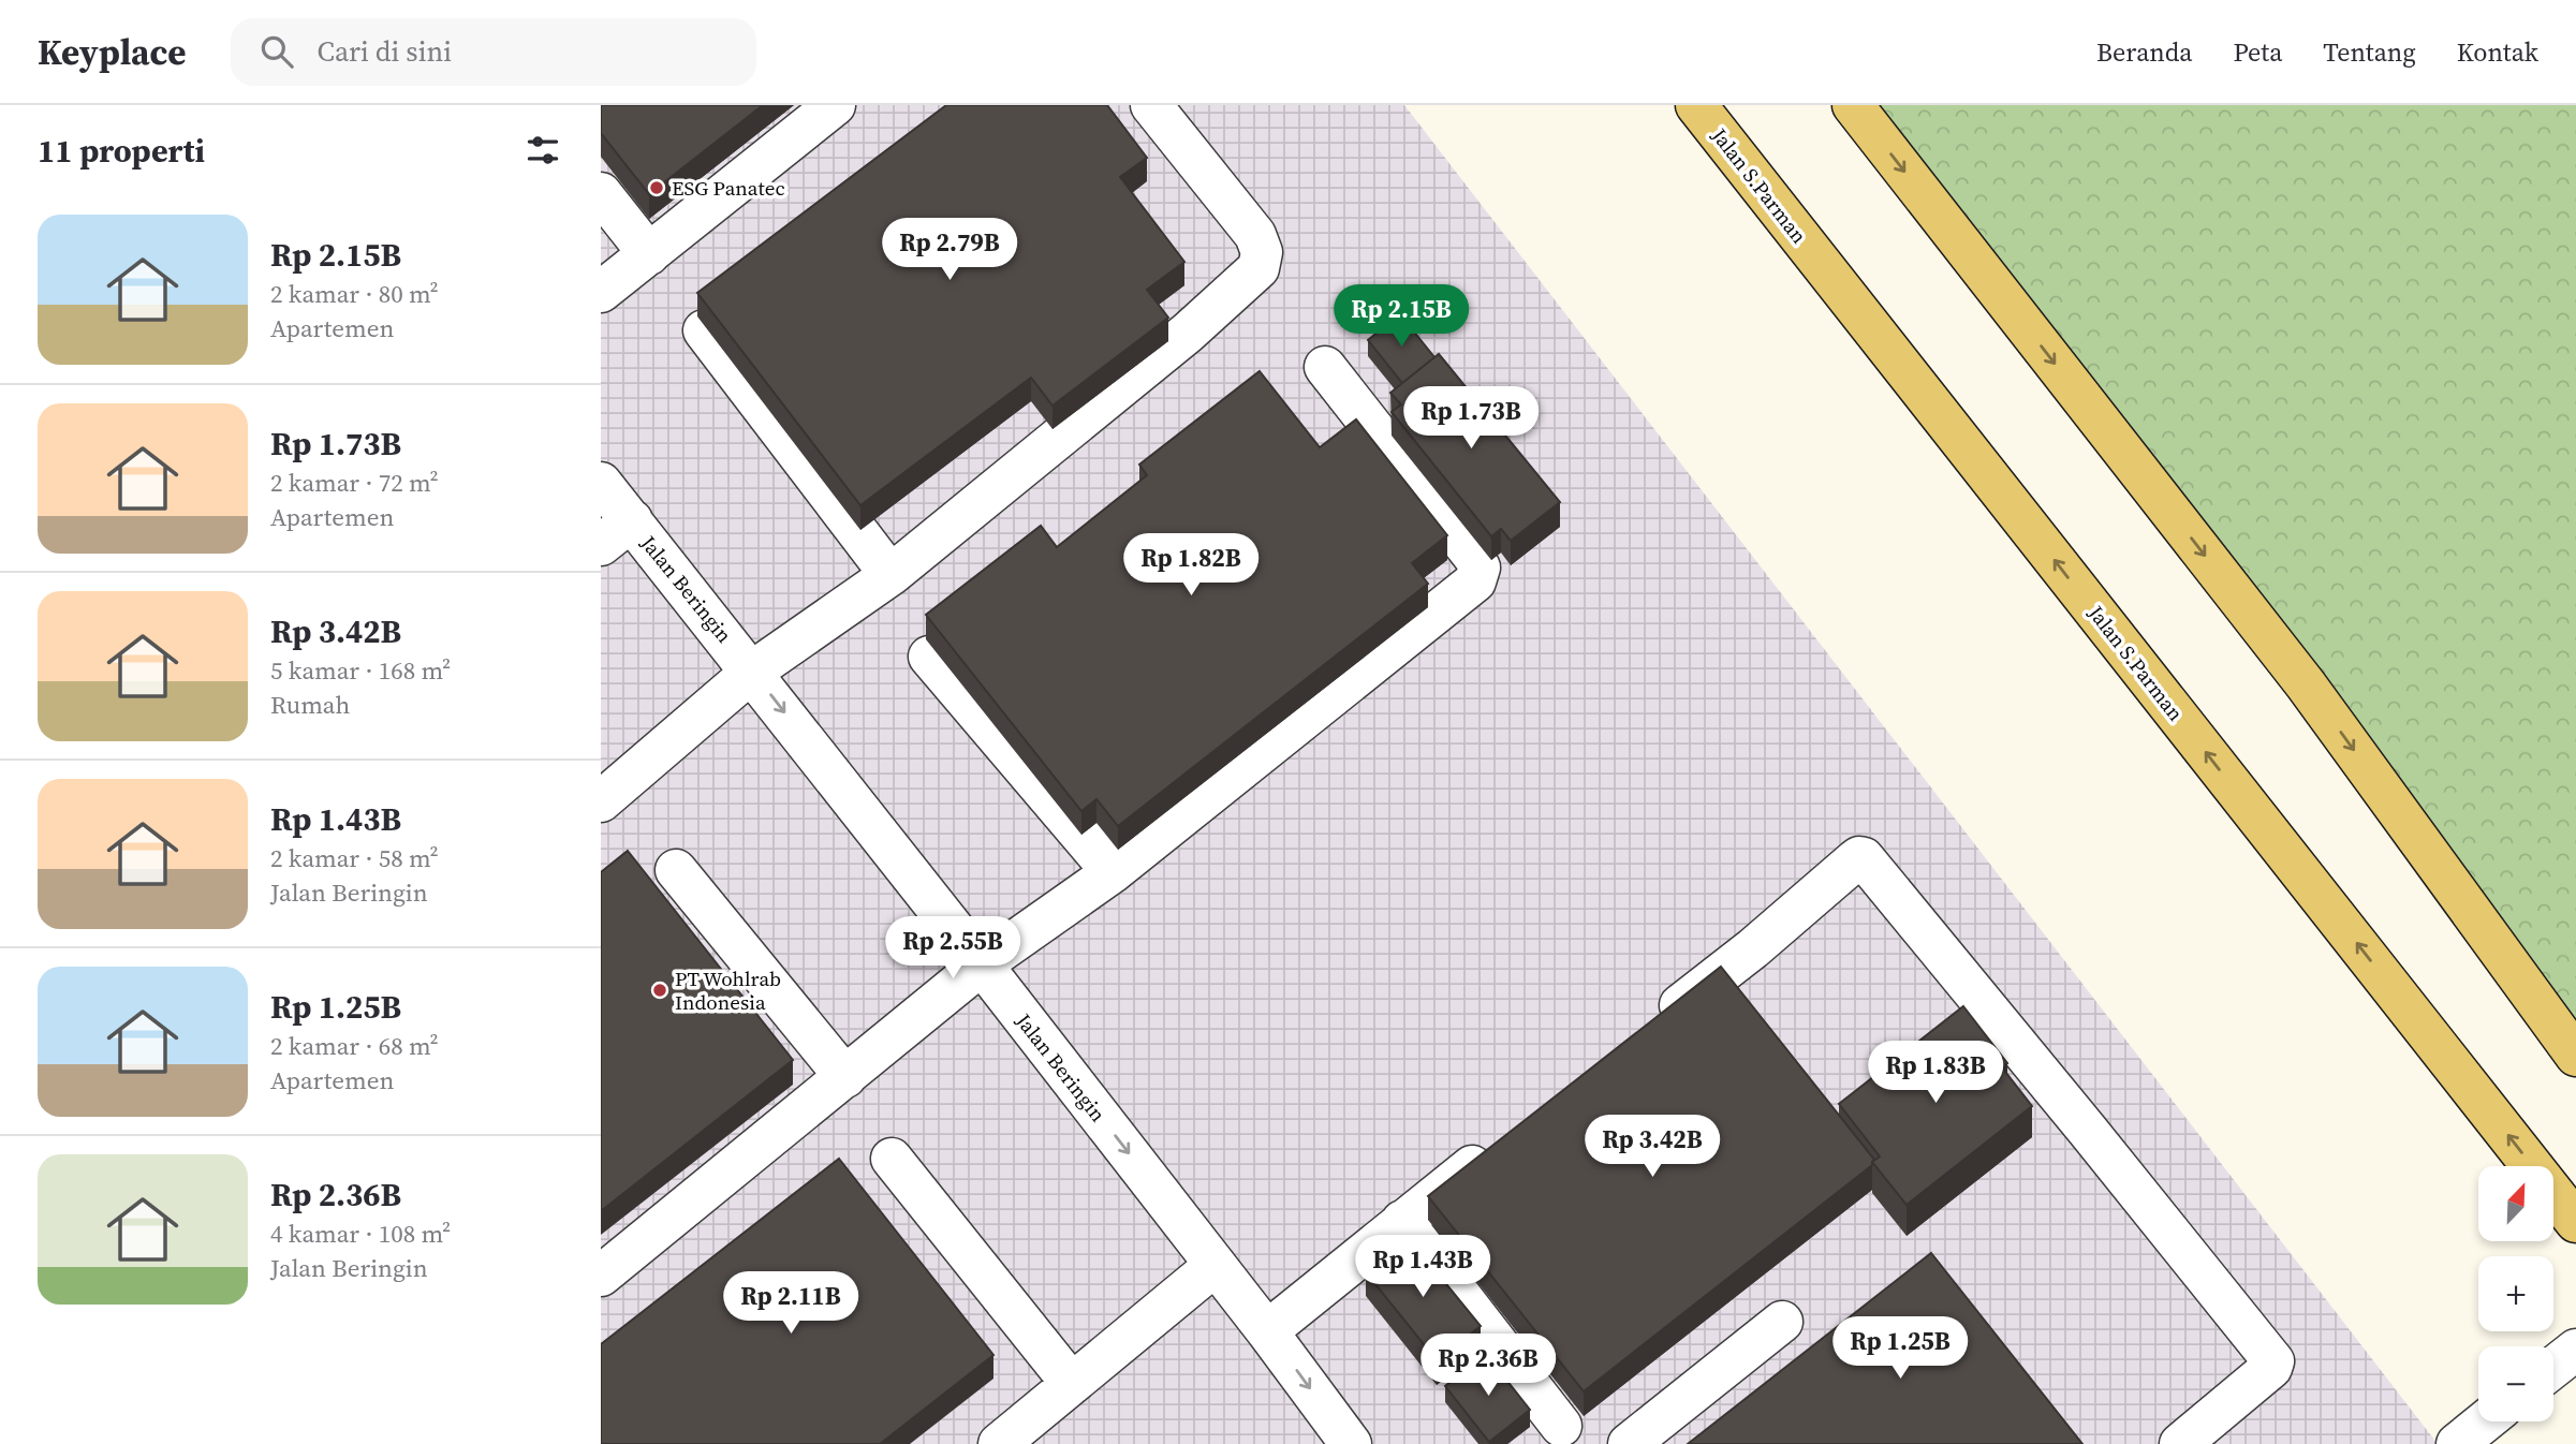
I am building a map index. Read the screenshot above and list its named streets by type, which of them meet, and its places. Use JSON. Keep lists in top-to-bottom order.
{
  "streets": {
    "main road": ["Jalan S.Parman"],
    "street": ["Jalan Beringin"]
  },
  "places": ["ESG Panatec", "PT Wohlrab Indonesia"],
  "north": "top right",
  "page": {
    "header": "Keyplace",
    "search": "Cari di sini",
    "nav": [
      "Beranda",
      "Peta",
      "Tentang",
      "Kontak"
    ],
    "heading": "11 properti",
    "list": [
      {
        "name": "Rp 2.15B",
        "note": "2 kamar · 80 m² · Apartemen"
      },
      {
        "name": "Rp 1.73B",
        "note": "2 kamar · 72 m² · Apartemen"
      },
      {
        "name": "Rp 3.42B",
        "note": "5 kamar · 168 m² · Rumah"
      },
      {
        "name": "Rp 1.43B",
        "note": "2 kamar · 58 m² · Jalan Beringin"
      },
      {
        "name": "Rp 1.25B",
        "note": "2 kamar · 68 m² · Apartemen"
      },
      {
        "name": "Rp 2.36B",
        "note": "4 kamar · 108 m² · Jalan Beringin"
      }
    ],
    "price": [
      "Rp 2.79B",
      "Rp 2.15B",
      "Rp 1.73B",
      "Rp 1.82B",
      "Rp 2.55B",
      "Rp 1.83B",
      "Rp 3.42B",
      "Rp 1.43B",
      "Rp 2.11B",
      "Rp 1.25B",
      "Rp 2.36B"
    ],
    "map_buttons": ["+", "−"]
  }
}
